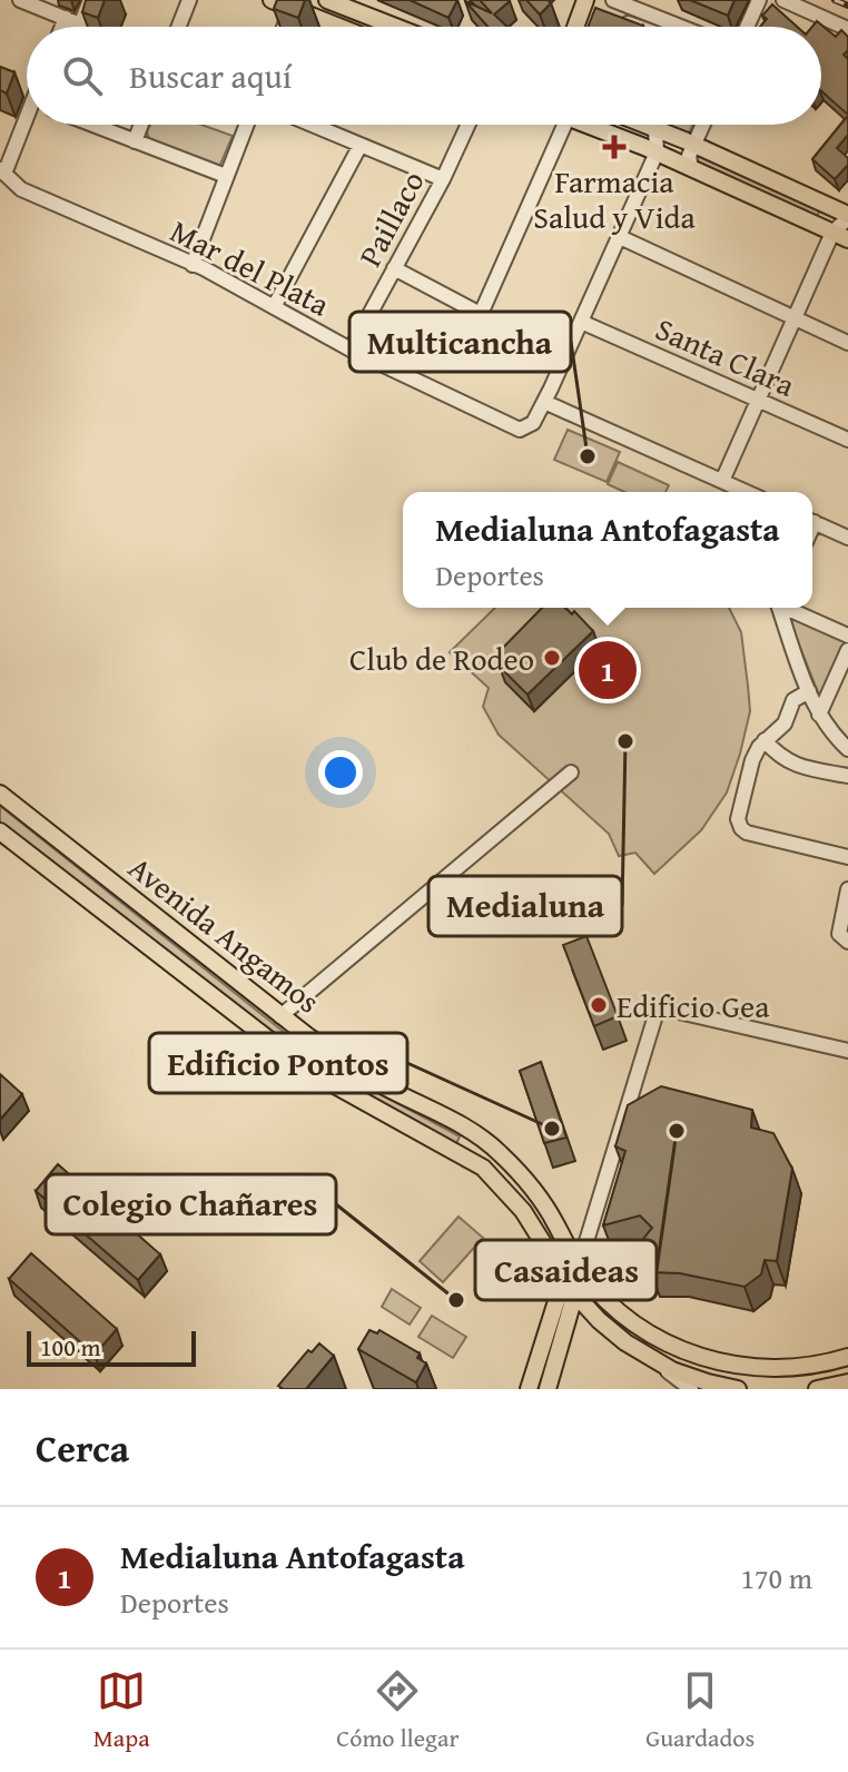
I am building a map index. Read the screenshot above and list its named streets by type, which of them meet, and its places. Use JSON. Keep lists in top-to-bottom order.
{
  "streets": {
    "main road": ["Avenida Angamos"],
    "street": ["Paillaco", "Mar del Plata", "Santa Clara"]
  },
  "crossings": [
    ["Paillaco", "Mar del Plata"]
  ],
  "places": {
    "health": ["Farmacia Salud y Vida"],
    "other": [
      "Multicancha",
      "Club de Rodeo",
      "Medialuna",
      "Edificio Gea",
      "Edificio Pontos",
      "Casaideas",
      "Colegio Chañares"
    ]
  },
  "scale_bar": "100 m",
  "page": {
    "search": "Buscar aquí",
    "popup": ["Medialuna Antofagasta", "Deportes"],
    "pins": "1",
    "scale": "100 m",
    "heading": "Cerca",
    "list": [
      {
        "mark": "1",
        "name": "Medialuna Antofagasta",
        "note": "Deportes",
        "value": "170 m"
      }
    ],
    "nav": ["Mapa", "Cómo llegar", "Guardados"]
  }
}
